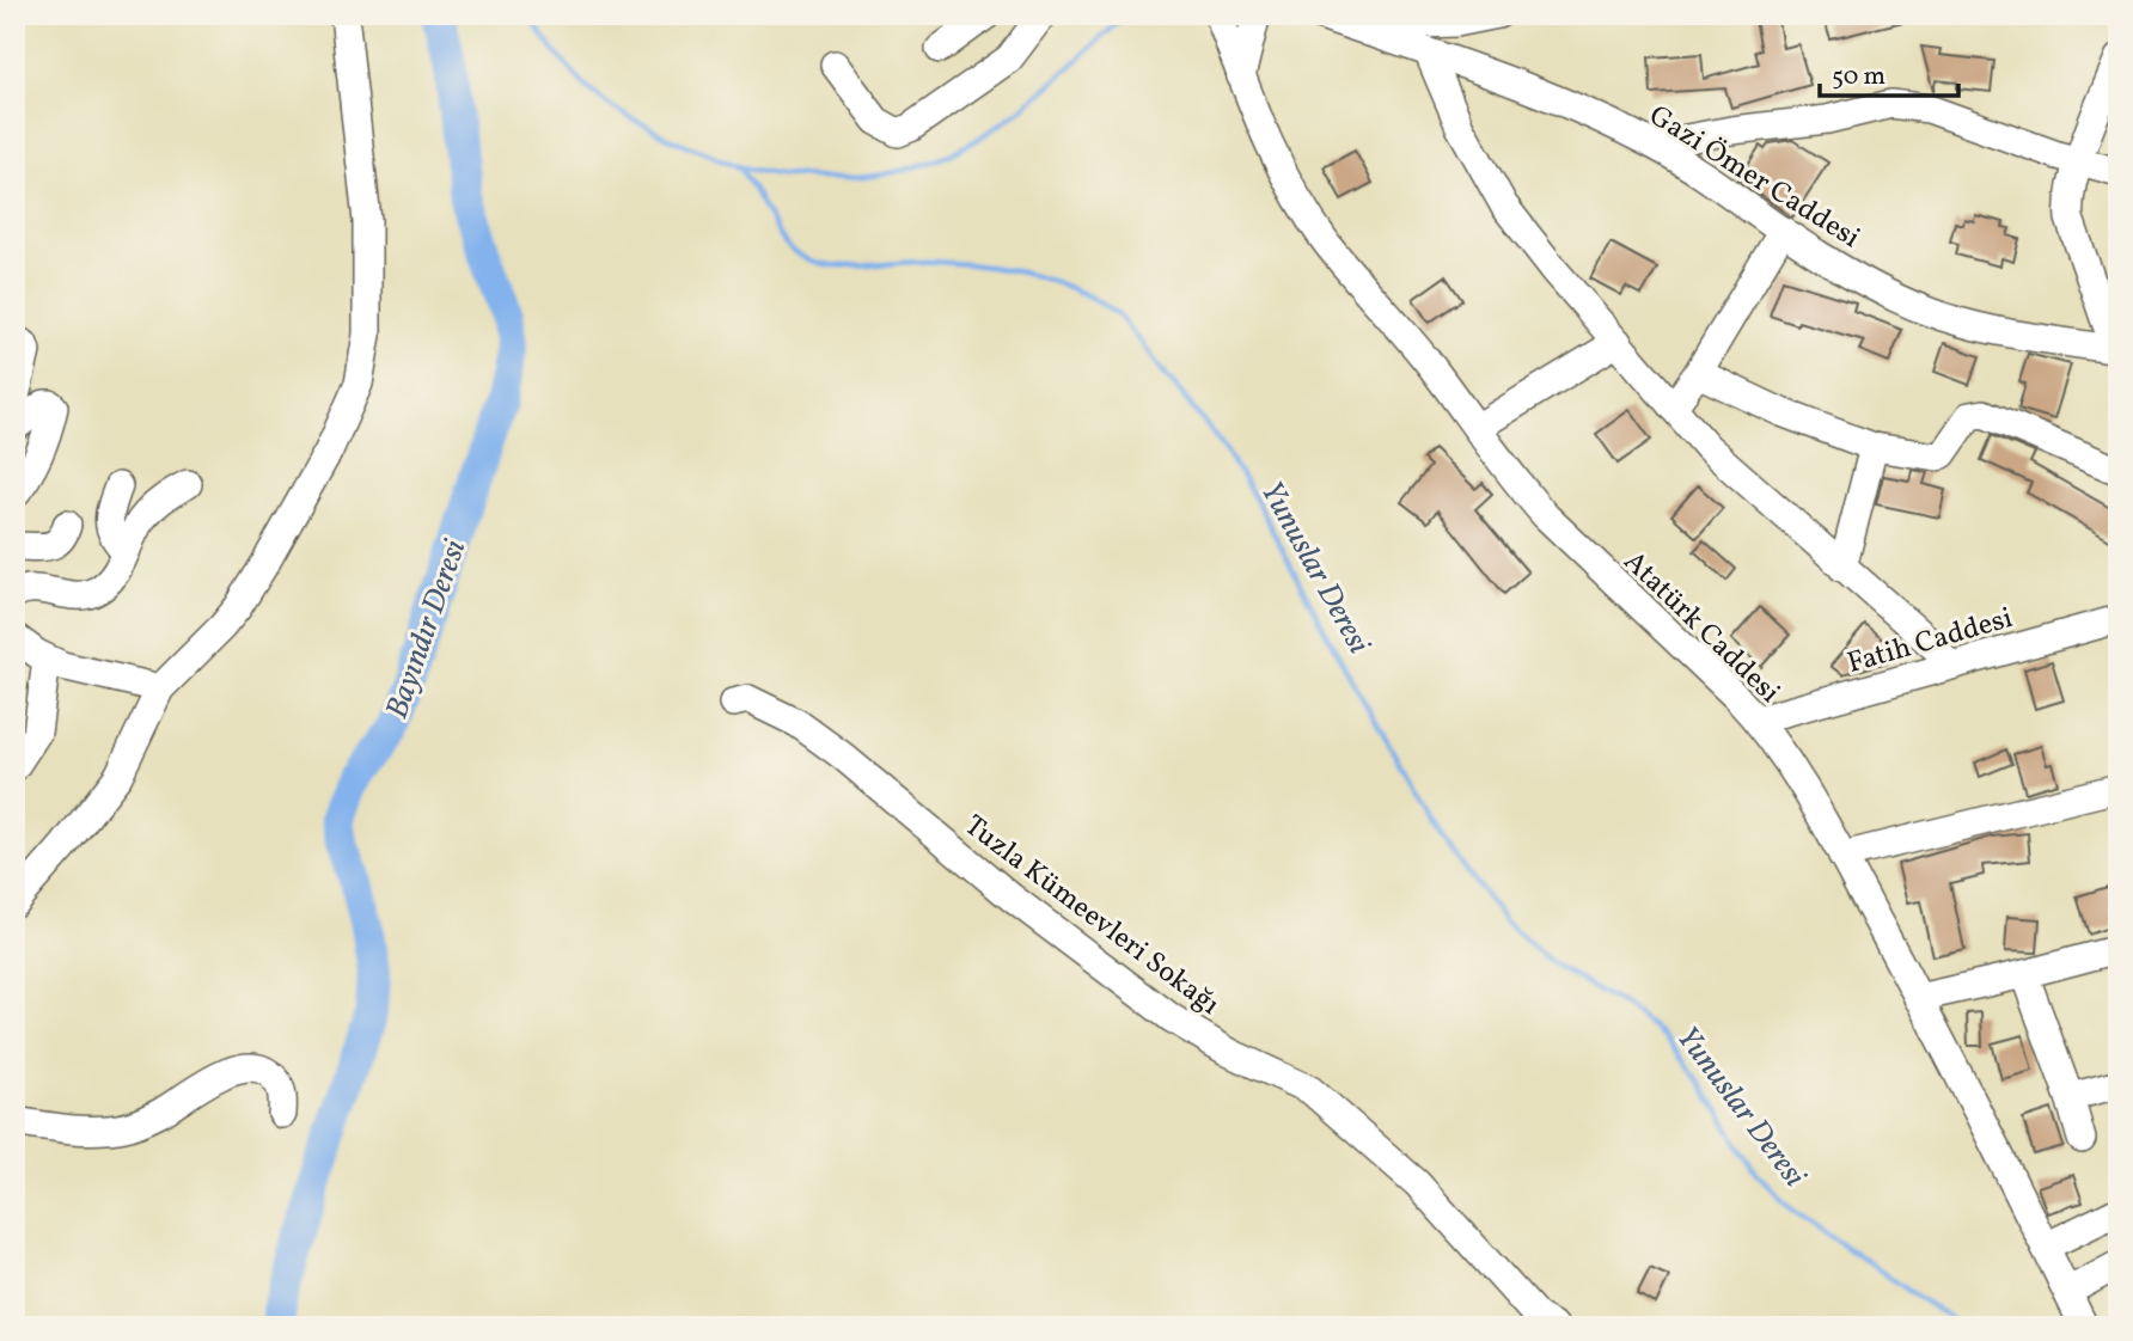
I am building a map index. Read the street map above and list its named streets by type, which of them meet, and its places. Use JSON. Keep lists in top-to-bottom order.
{
  "streets": {
    "street": [
      "Gazi Ömer Caddesi",
      "Atatürk Caddesi",
      "Fatih Caddesi",
      "Tuzla Kümeevleri Sokağı"
    ]
  },
  "crossings": [
    ["Atatürk Caddesi", "Fatih Caddesi"]
  ],
  "water": ["Yunuslar Deresi", "Bayındır Deresi"],
  "scale_bar": "50 m"
}
